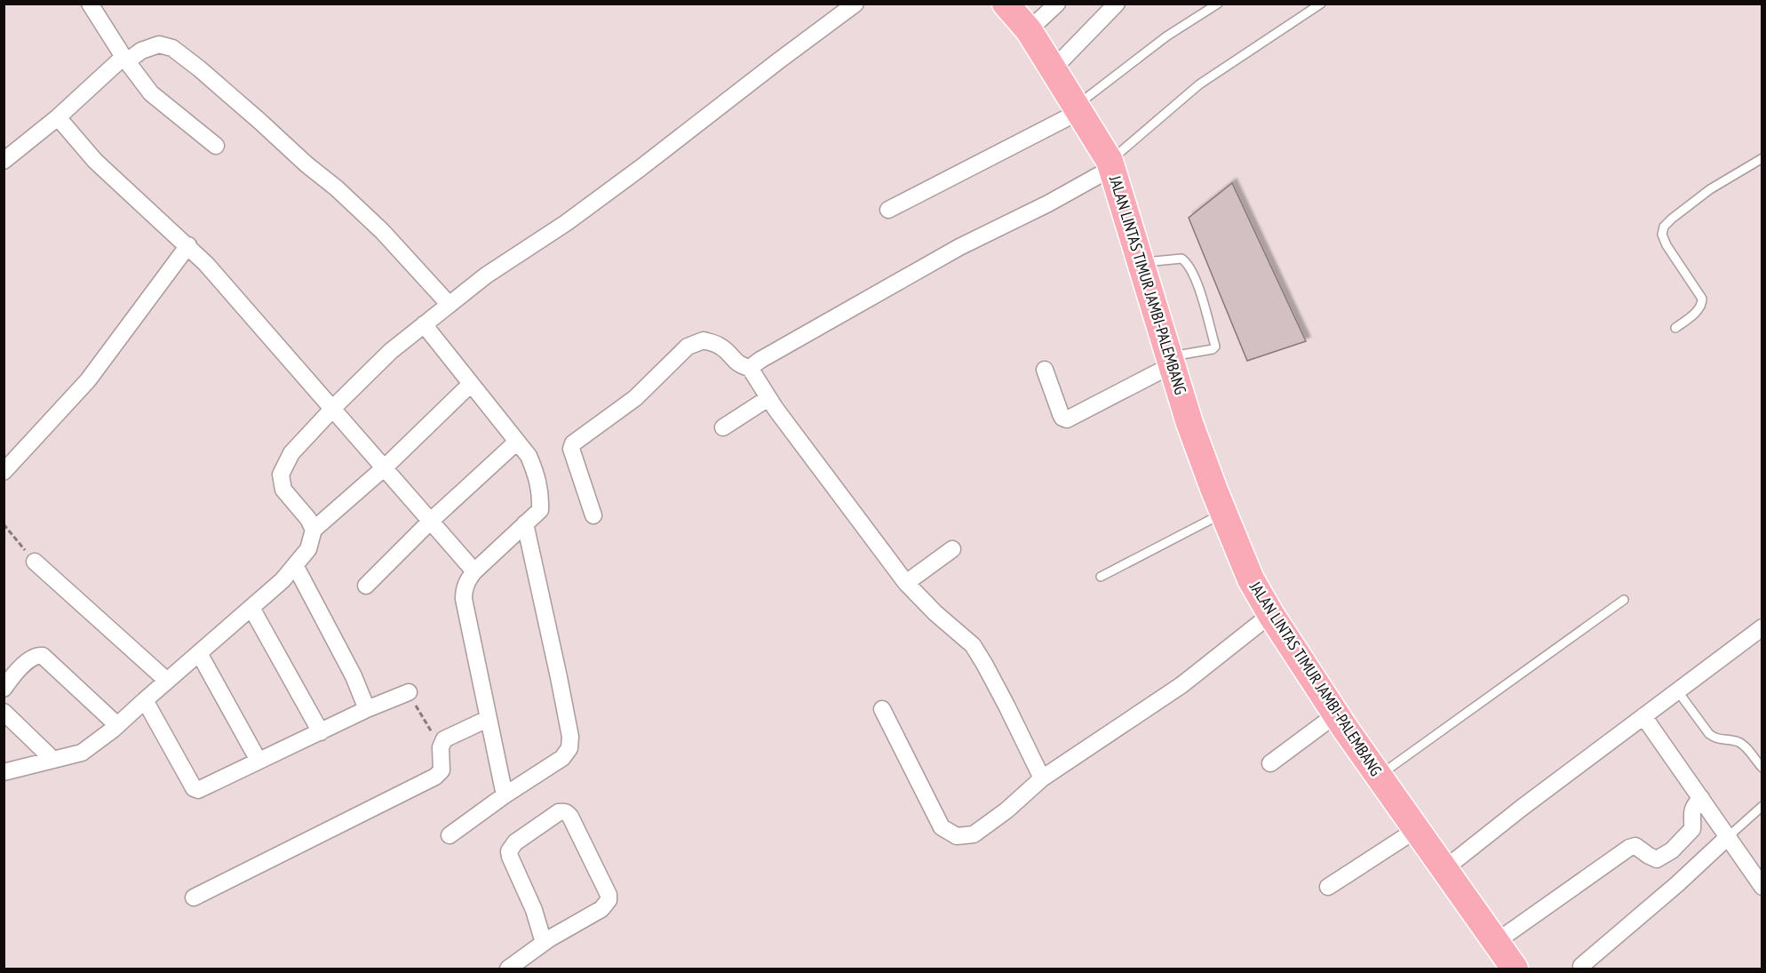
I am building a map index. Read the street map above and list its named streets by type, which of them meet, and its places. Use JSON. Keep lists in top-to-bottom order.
{
  "streets": {
    "highway": ["JALAN LINTAS TIMUR JAMBI-PALEMBANG"]
  }
}
